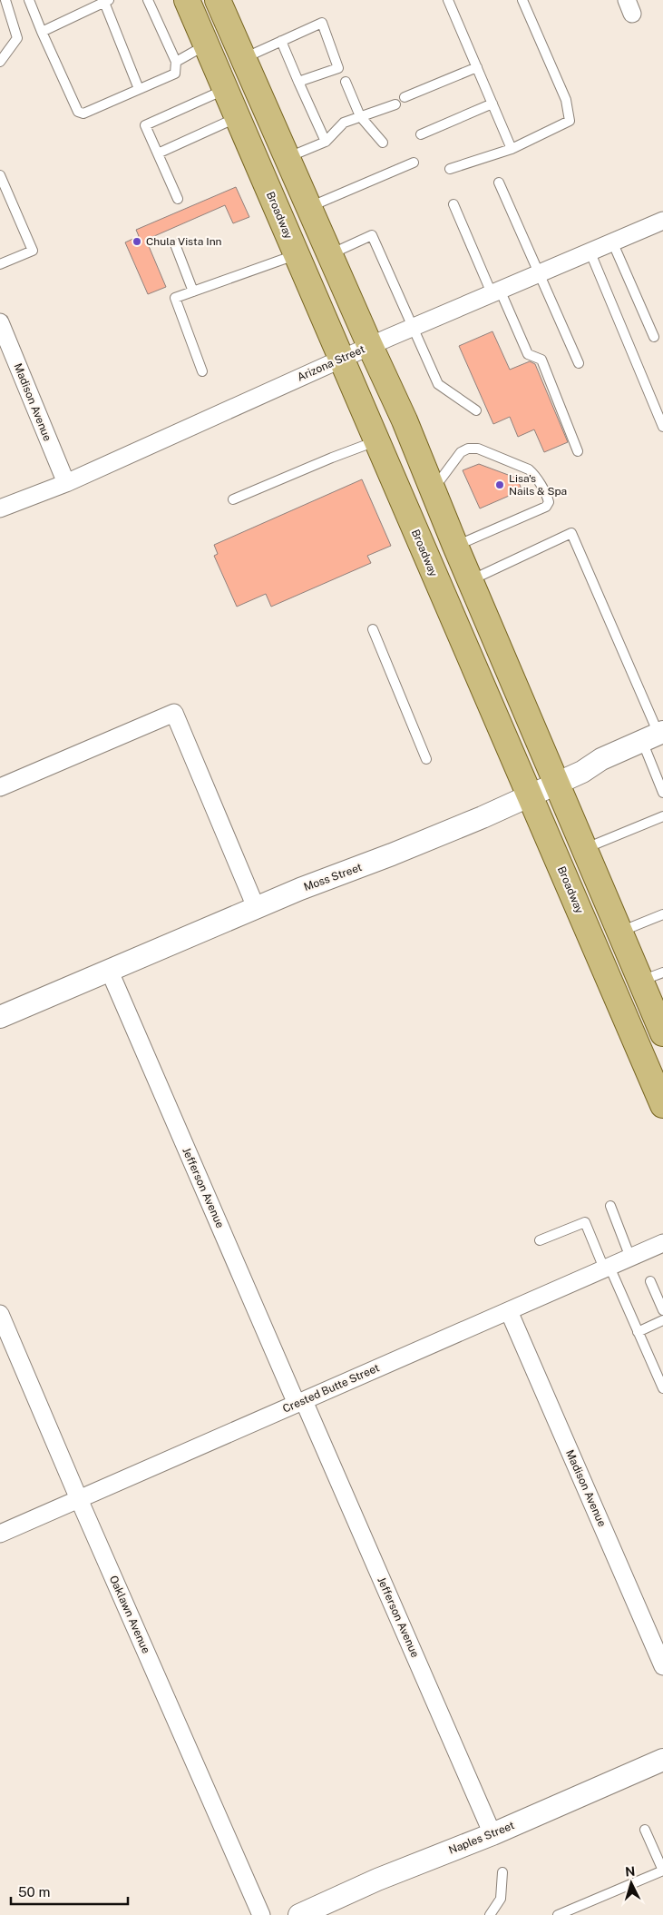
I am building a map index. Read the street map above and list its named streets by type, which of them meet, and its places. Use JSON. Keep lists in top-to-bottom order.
{
  "streets": {
    "main road": ["Broadway"],
    "street": [
      "Arizona Street",
      "Madison Avenue",
      "Moss Street",
      "Jefferson Avenue",
      "Crested Butte Street",
      "Oaklawn Avenue",
      "Naples Street"
    ]
  },
  "crossings": [
    ["Broadway", "Arizona Street"],
    ["Broadway", "Moss Street"],
    ["Arizona Street", "Madison Avenue"],
    ["Madison Avenue", "Crested Butte Street"],
    ["Moss Street", "Jefferson Avenue"],
    ["Jefferson Avenue", "Crested Butte Street"],
    ["Jefferson Avenue", "Naples Street"],
    ["Crested Butte Street", "Oaklawn Avenue"]
  ],
  "places": ["Chula Vista Inn", "Lisa's Nails & Spa"],
  "scale_bar": "50 m",
  "north": "top"
}
